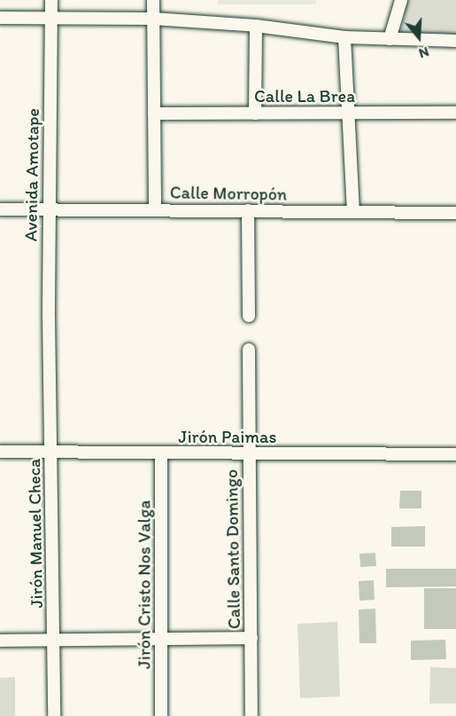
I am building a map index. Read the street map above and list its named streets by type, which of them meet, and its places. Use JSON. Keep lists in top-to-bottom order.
{
  "streets": {
    "street": [
      "Calle La Brea",
      "Avenida Amotape",
      "Calle Morropón",
      "Jirón Paimas",
      "Jirón Manuel Checa",
      "Calle Santo Domingo",
      "Jirón Cristo Nos Valga"
    ]
  },
  "crossings": [
    ["Avenida Amotape", "Calle Morropón"],
    ["Avenida Amotape", "Jirón Manuel Checa"],
    ["Jirón Paimas", "Jirón Manuel Checa"],
    ["Jirón Paimas", "Calle Santo Domingo"],
    ["Jirón Paimas", "Jirón Cristo Nos Valga"]
  ],
  "north": "bottom"
}
